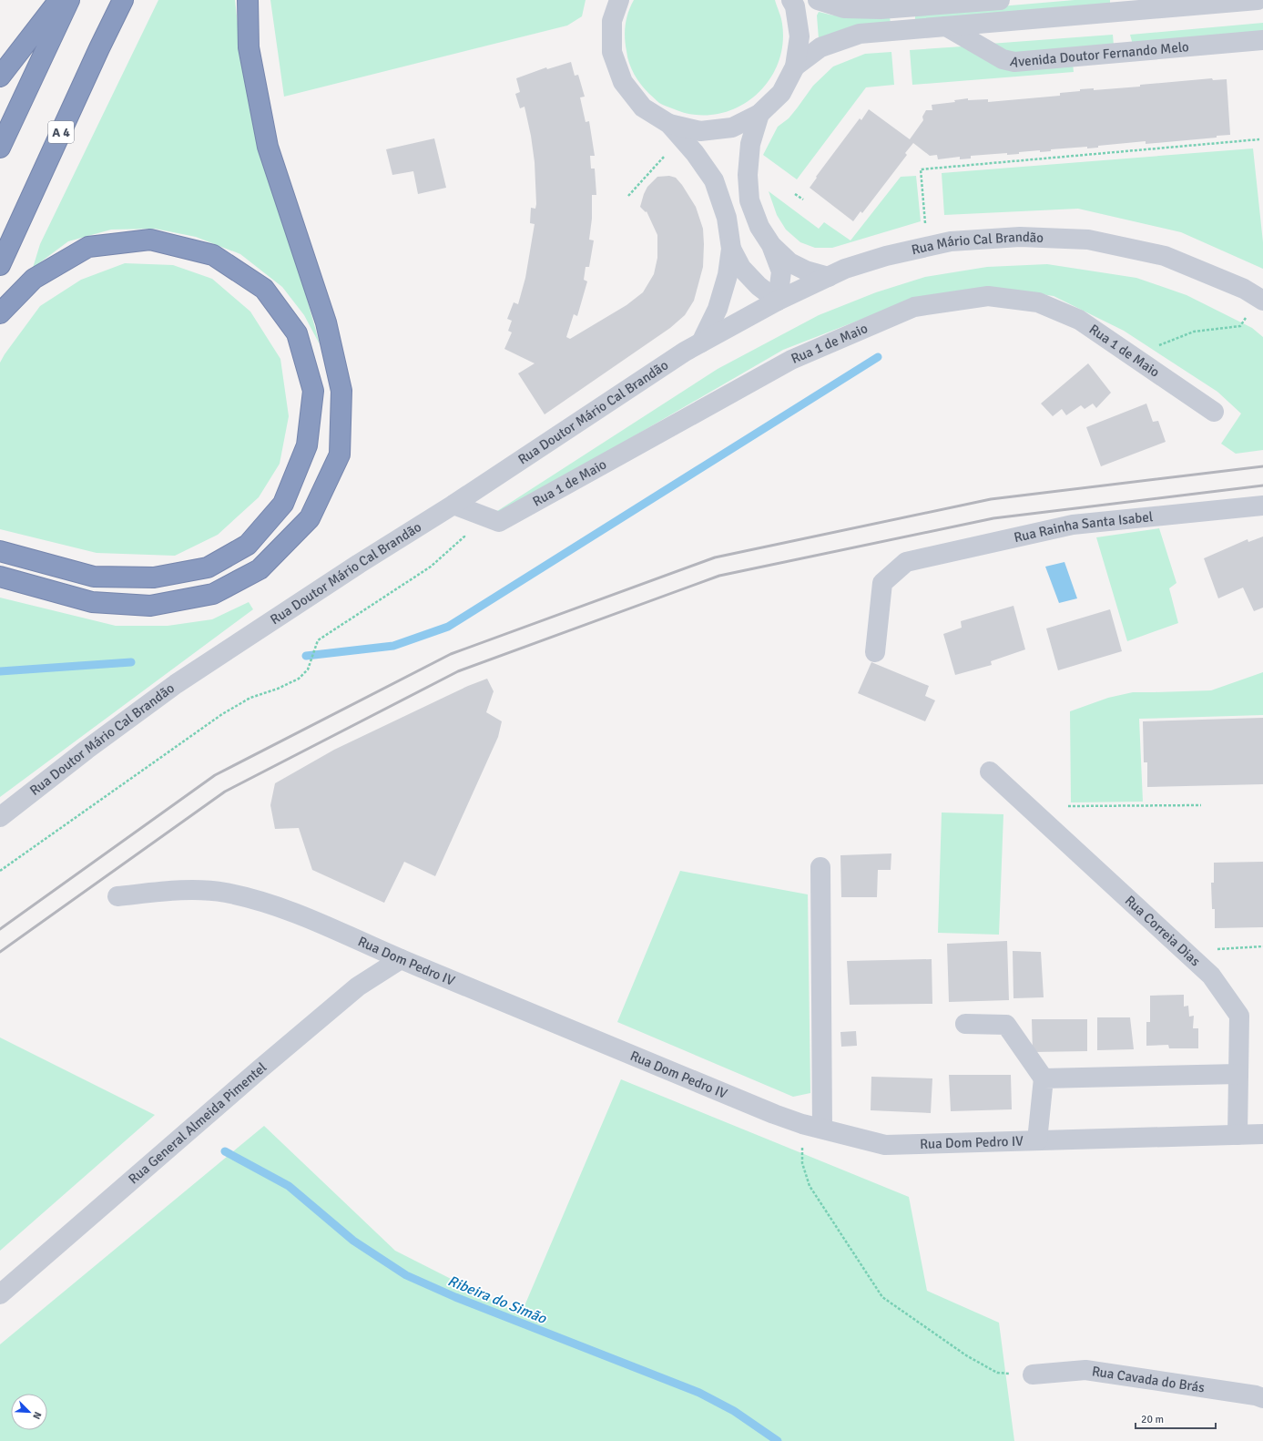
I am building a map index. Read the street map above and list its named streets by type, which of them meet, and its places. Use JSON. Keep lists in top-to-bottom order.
{
  "streets": {
    "highway": ["A 4"],
    "street": [
      "Avenida Doutor Fernando Melo",
      "Rua Mário Cal Brandão",
      "Rua 1 de Maio",
      "Rua Doutor Mário Cal Brandão",
      "Rua Rainha Santa Isabel",
      "Rua Correia Dias",
      "Rua Dom Pedro IV",
      "Rua General Almeida Pimentel",
      "Rua Cavada do Brás"
    ]
  },
  "crossings": [
    ["Rua Mário Cal Brandão", "Rua Doutor Mário Cal Brandão"],
    ["Rua 1 de Maio", "Rua Doutor Mário Cal Brandão"],
    ["Rua Correia Dias", "Rua Dom Pedro IV"],
    ["Rua Dom Pedro IV", "Rua General Almeida Pimentel"]
  ],
  "water": ["Ribeira do Simão"],
  "scale_bar": "20 m",
  "north": "bottom right"
}
